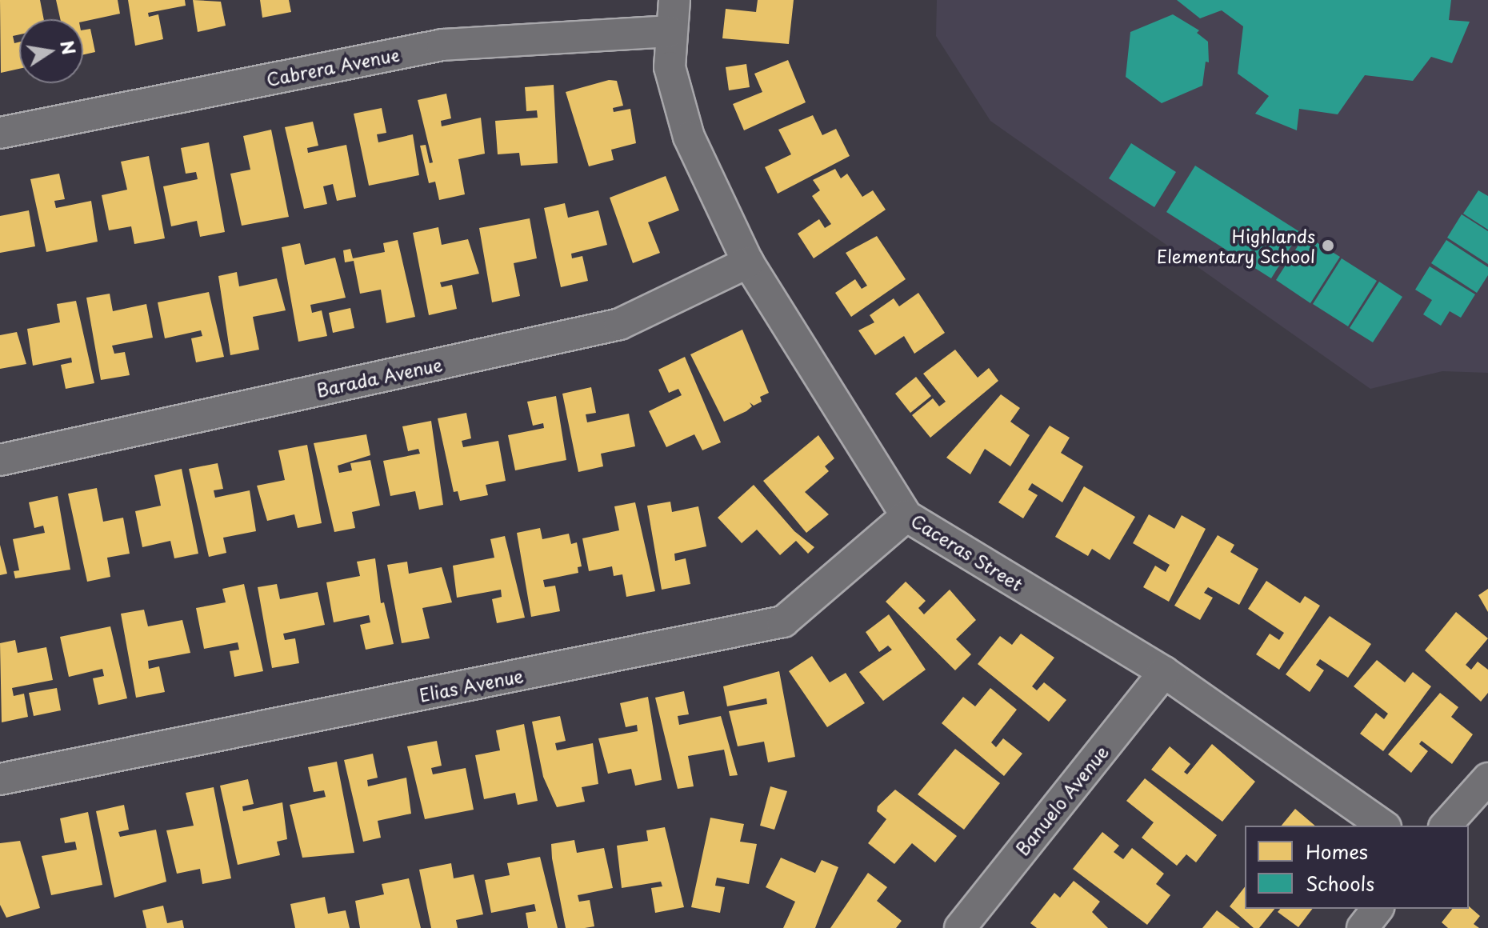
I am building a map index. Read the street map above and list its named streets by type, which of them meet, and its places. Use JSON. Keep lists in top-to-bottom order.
{
  "streets": {
    "street": [
      "Cabrera Avenue",
      "Barada Avenue",
      "Caceras Street",
      "Elias Avenue",
      "Banuelo Avenue"
    ]
  },
  "crossings": [
    ["Cabrera Avenue", "Caceras Street"],
    ["Barada Avenue", "Caceras Street"],
    ["Caceras Street", "Elias Avenue"],
    ["Caceras Street", "Banuelo Avenue"]
  ],
  "places": ["Highlands Elementary School"],
  "legend": ["Homes", "Schools"],
  "north": "right"
}
